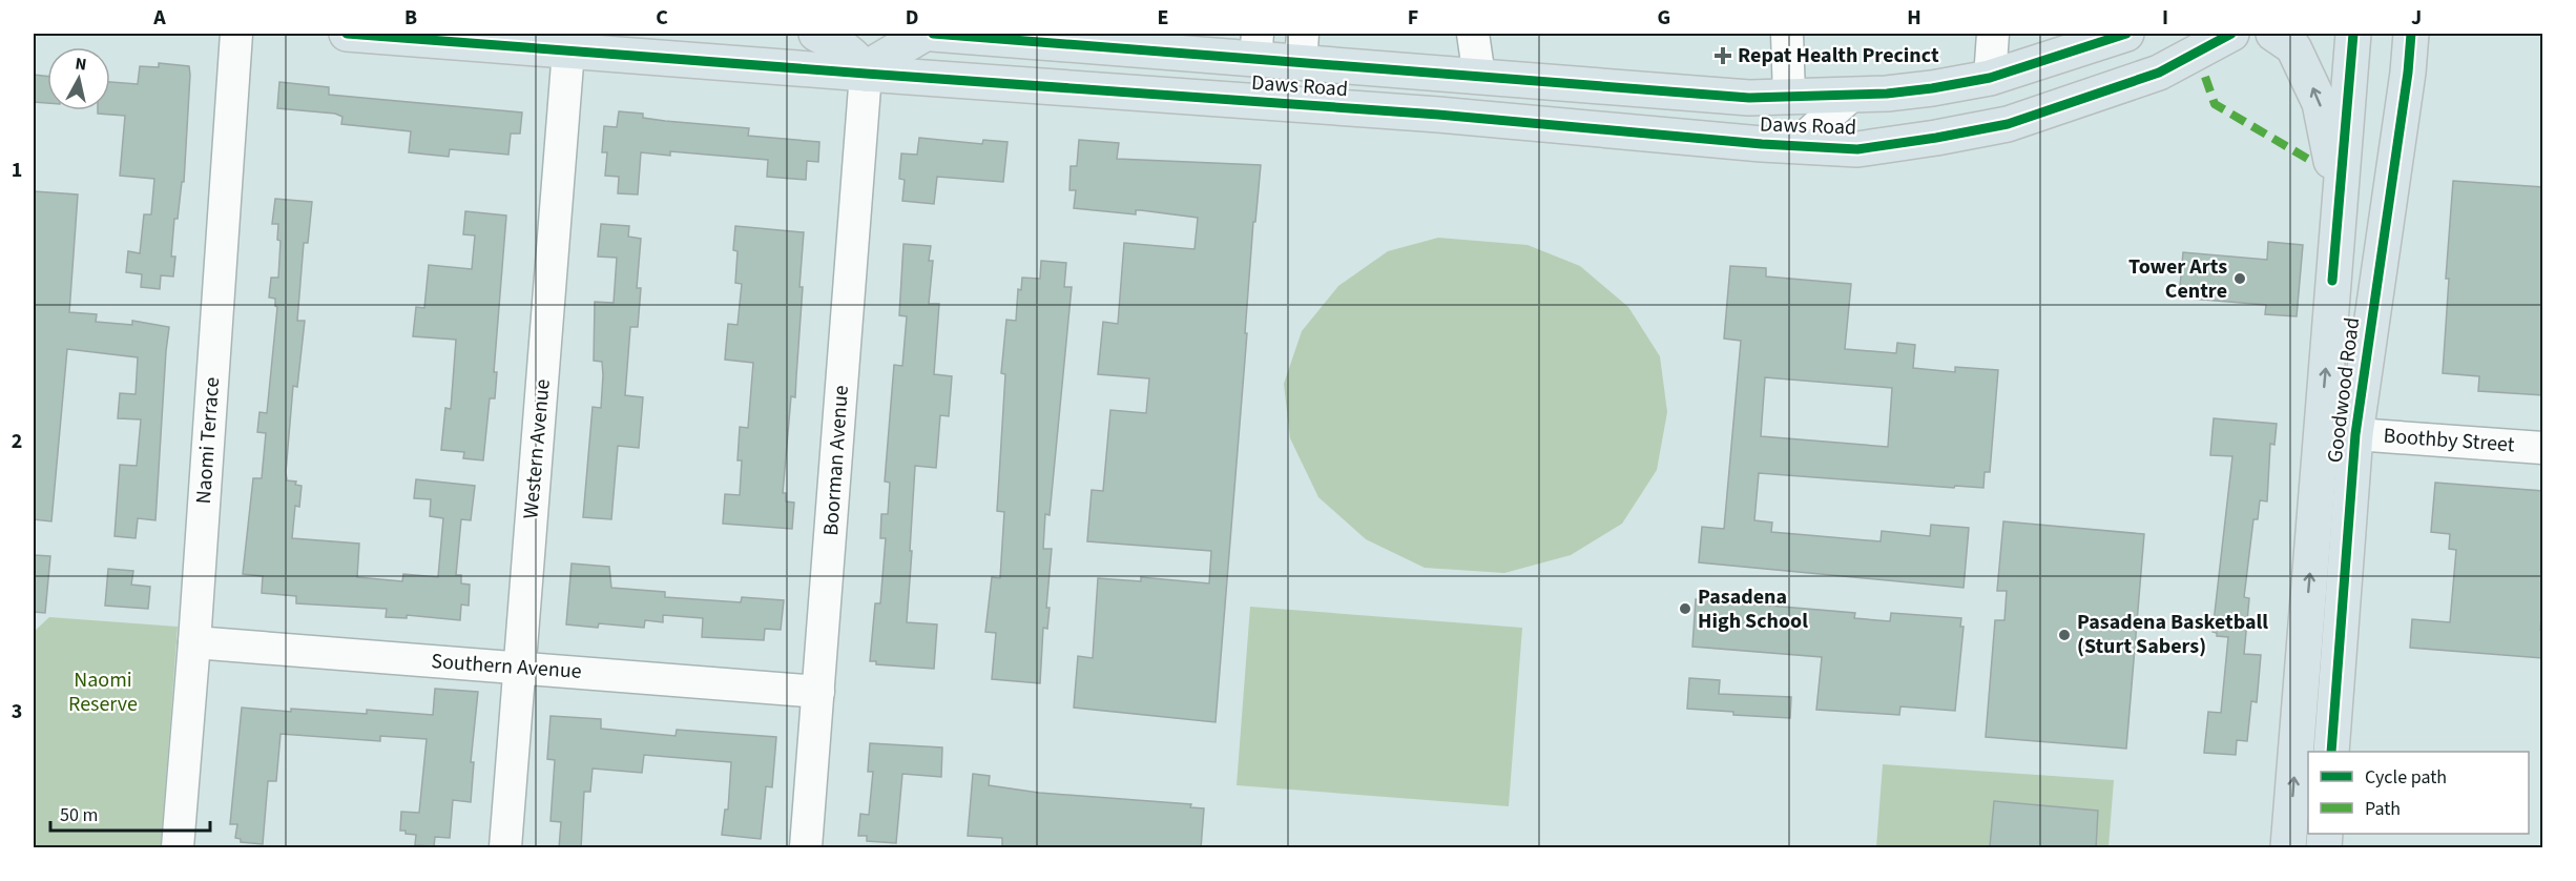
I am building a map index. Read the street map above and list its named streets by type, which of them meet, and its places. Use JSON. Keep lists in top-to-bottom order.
{
  "streets": {
    "main road": ["Daws Road", "Goodwood Road"],
    "street": [
      "Naomi Terrace",
      "Boothby Street",
      "Western Avenue",
      "Boorman Avenue",
      "Southern Avenue"
    ]
  },
  "crossings": [
    ["Daws Road", "Western Avenue"],
    ["Daws Road", "Boorman Avenue"],
    ["Goodwood Road", "Boothby Street"],
    ["Naomi Terrace", "Southern Avenue"],
    ["Western Avenue", "Southern Avenue"],
    ["Boorman Avenue", "Southern Avenue"]
  ],
  "parks": ["Naomi Reserve"],
  "places": {
    "health": ["Repat Health Precinct"],
    "other": ["Tower Arts Centre", "Pasadena High School", "Pasadena Basketball (Sturt Sabers)"]
  },
  "legend": ["Cycle path", "Path"],
  "scale_bar": "50 m",
  "north": "top",
  "grid": {
    "columns": [
      "A",
      "B",
      "C",
      "D",
      "E",
      "F",
      "G",
      "H",
      "I",
      "J"
    ],
    "rows": ["1", "2", "3"]
  }
}
